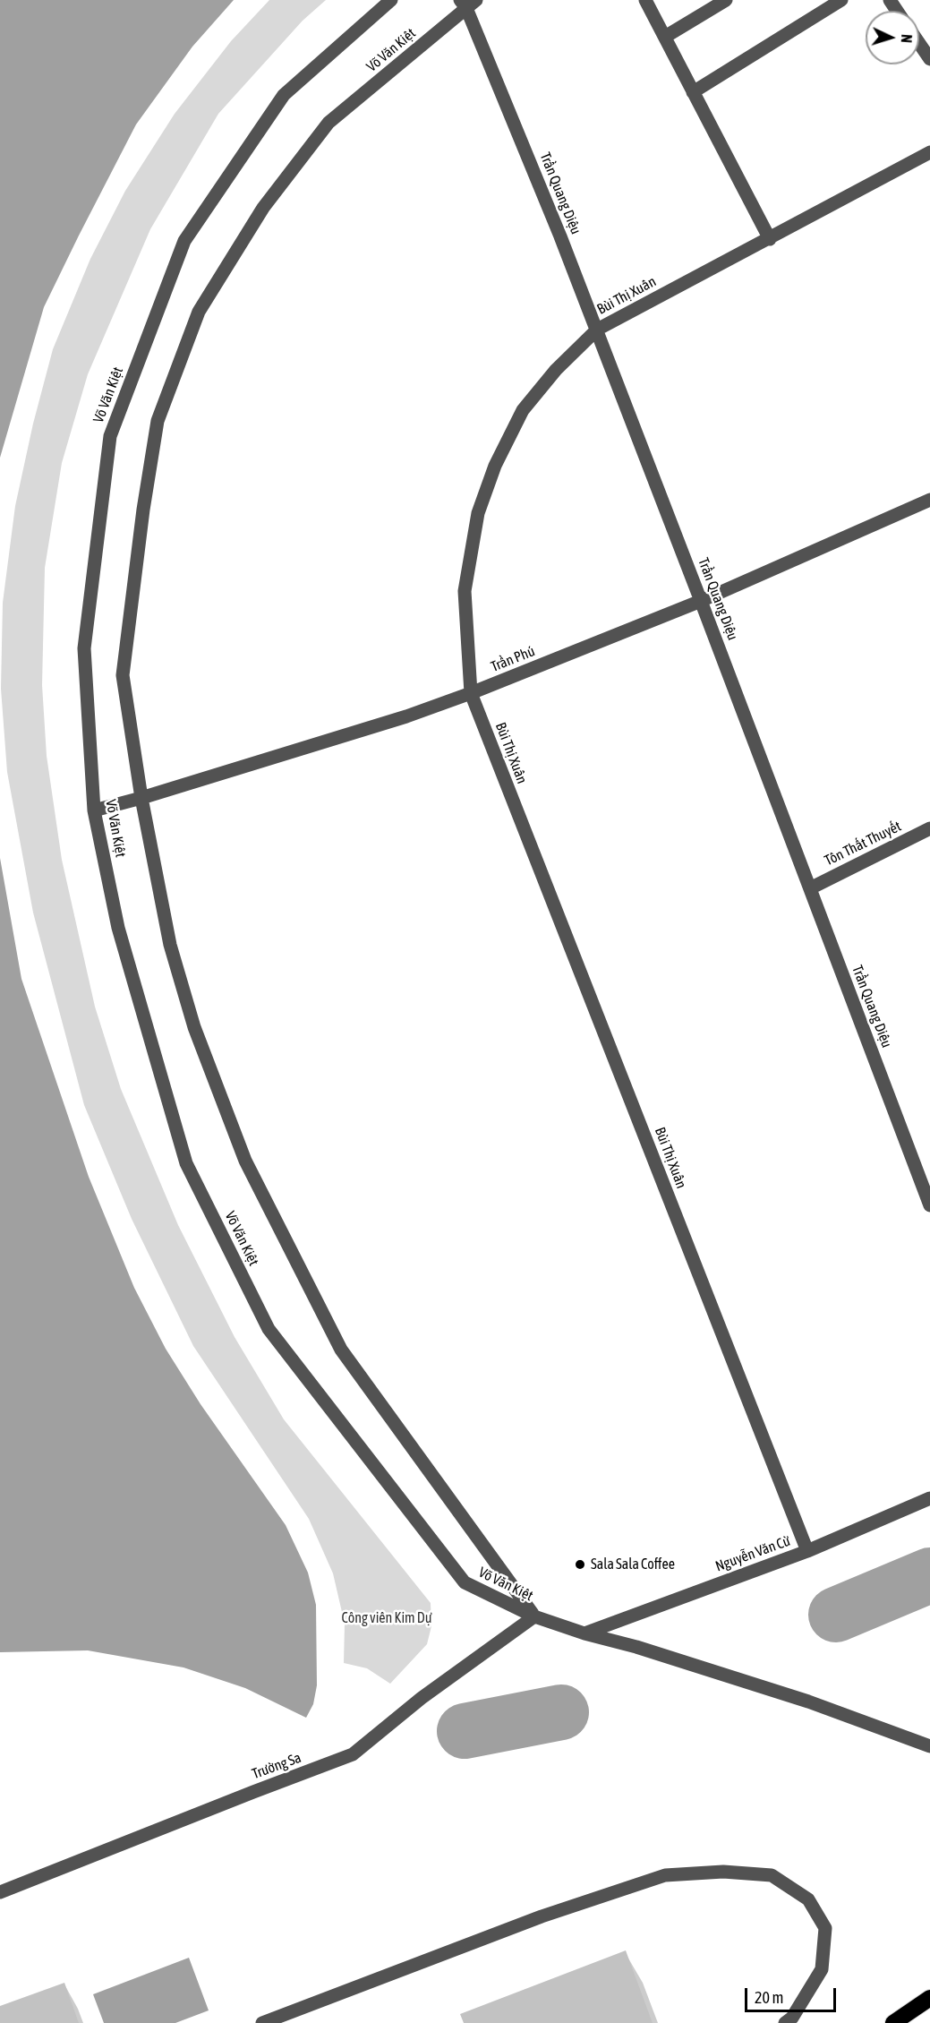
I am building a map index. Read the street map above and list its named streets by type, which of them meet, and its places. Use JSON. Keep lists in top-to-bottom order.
{
  "streets": {
    "street": [
      "Võ Văn Kiệt",
      "Trần Quang Diệu",
      "Bùi Thị Xuân",
      "Trần Phú",
      "Tôn Thất Thuyết",
      "Nguyễn Văn Cừ",
      "Trường Sa"
    ]
  },
  "crossings": [
    ["Võ Văn Kiệt", "Trần Quang Diệu"],
    ["Võ Văn Kiệt", "Trần Phú"],
    ["Võ Văn Kiệt", "Nguyễn Văn Cừ"],
    ["Võ Văn Kiệt", "Trường Sa"],
    ["Trần Quang Diệu", "Bùi Thị Xuân"],
    ["Trần Quang Diệu", "Trần Phú"],
    ["Trần Quang Diệu", "Tôn Thất Thuyết"],
    ["Bùi Thị Xuân", "Trần Phú"],
    ["Bùi Thị Xuân", "Nguyễn Văn Cừ"]
  ],
  "parks": ["Công viên Kim Dự"],
  "places": ["Sala Sala Coffee"],
  "scale_bar": "20 m",
  "north": "right"
}
